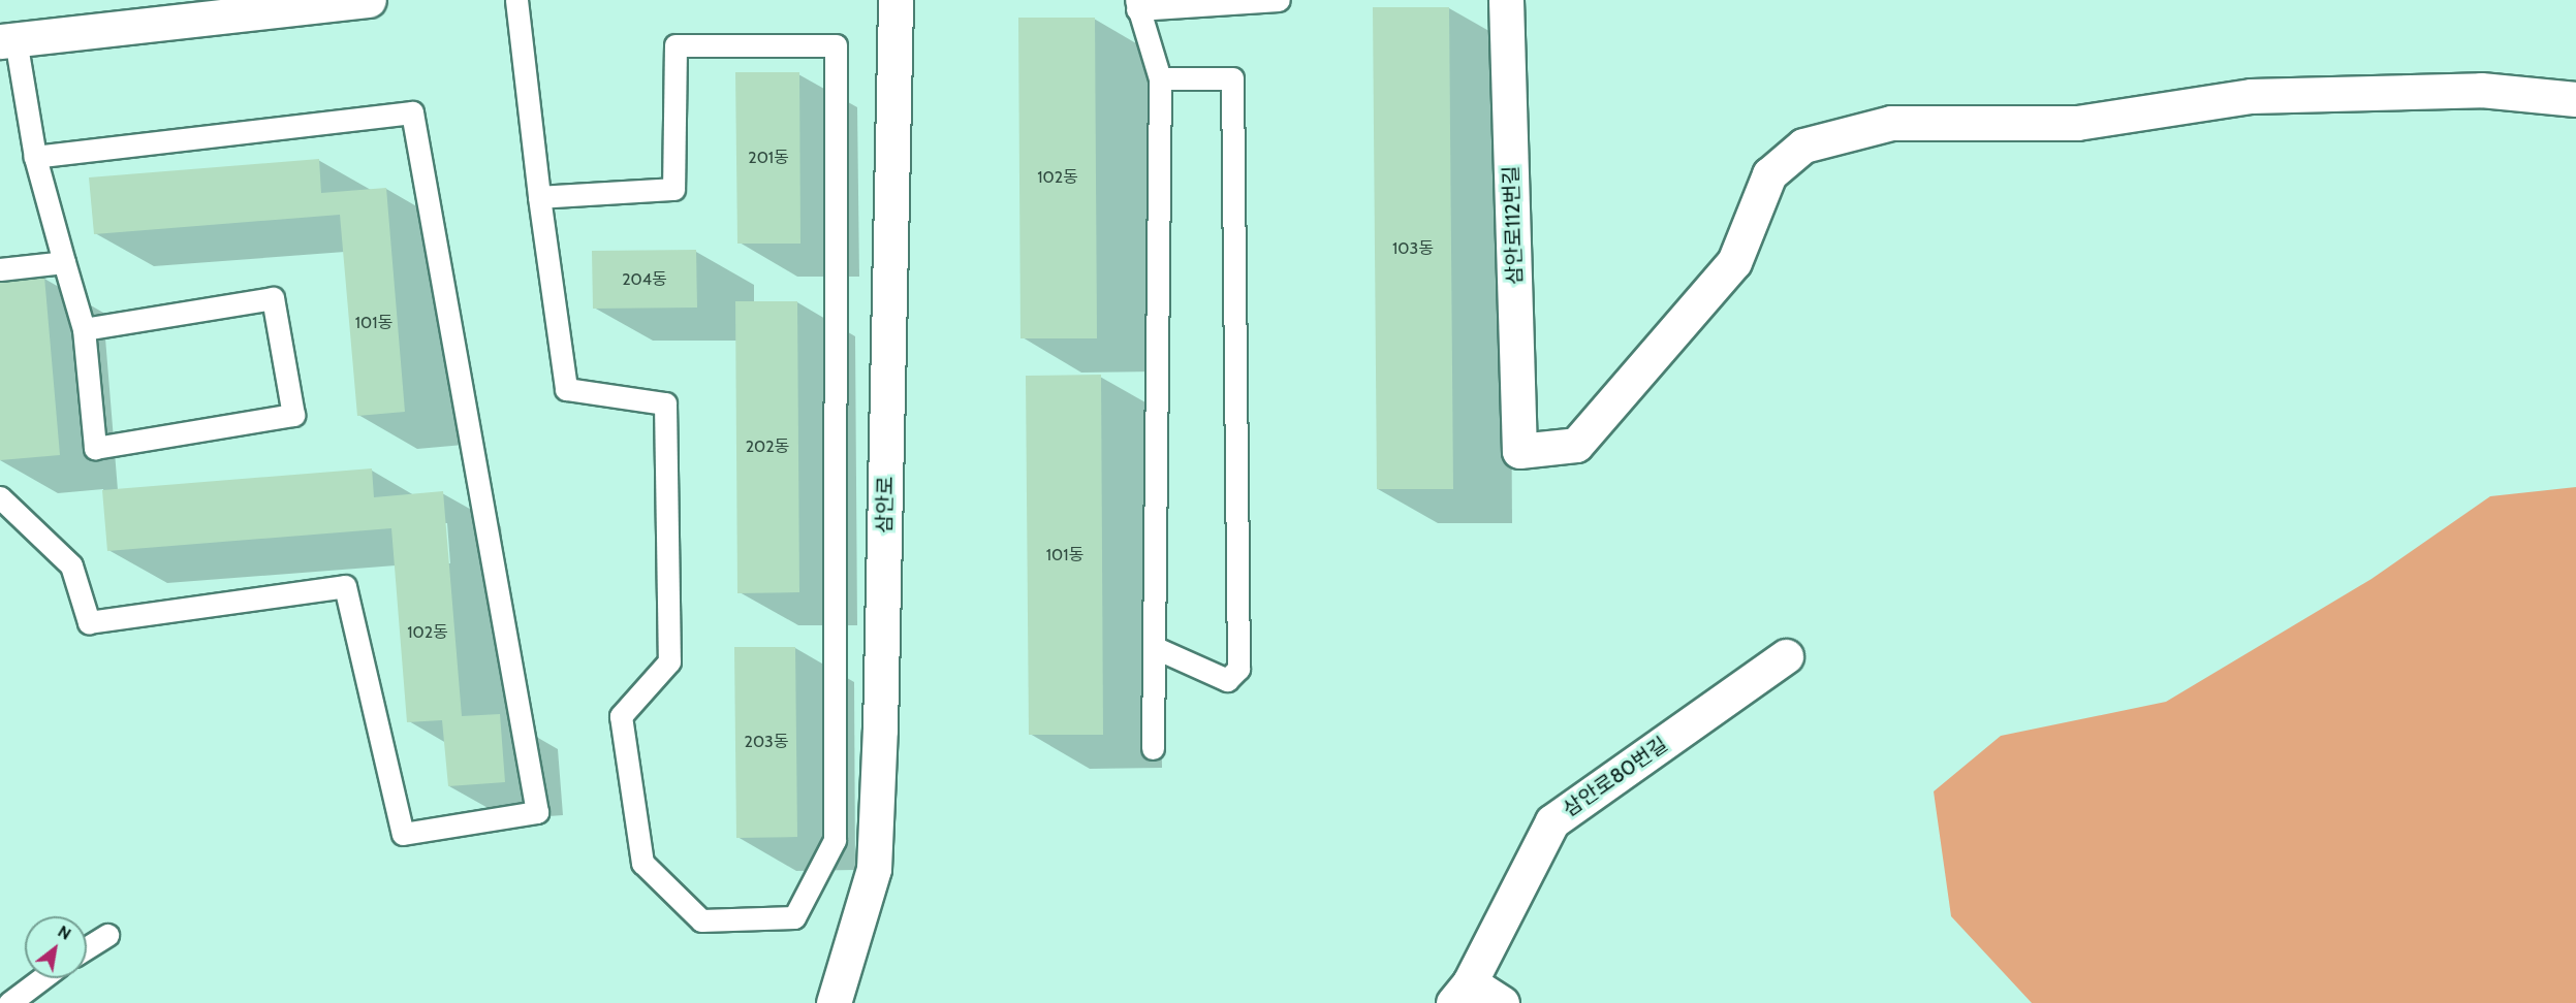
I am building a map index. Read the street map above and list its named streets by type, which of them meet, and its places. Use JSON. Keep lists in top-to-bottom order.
{
  "streets": {
    "street": ["삼안로112번길", "삼안로", "삼안로80번길"]
  },
  "house_numbers": [
    "201동",
    "102동",
    "103동",
    "204동",
    "101동",
    "202동",
    "101동",
    "102동",
    "203동"
  ],
  "north": "top right"
}
